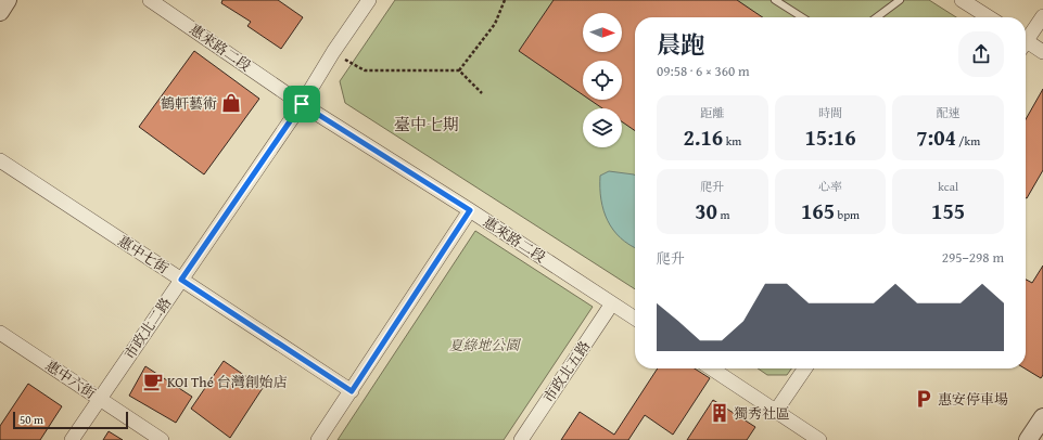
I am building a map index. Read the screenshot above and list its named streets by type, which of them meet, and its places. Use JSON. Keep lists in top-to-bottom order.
{
  "streets": {
    "street": [
      "惠來路二段",
      "惠中七街",
      "市政北二路",
      "市政北五路",
      "惠中六街"
    ]
  },
  "crossings": [
    ["惠來路二段", "市政北二路"],
    ["惠來路二段", "市政北五路"],
    ["惠中七街", "市政北二路"],
    ["市政北二路", "惠中六街"]
  ],
  "districts": ["臺中七期"],
  "parks": ["夏綠地公園"],
  "places": {
    "shop": ["鶴軒藝術"],
    "cafe": ["KOI Thé 台灣創始店"],
    "parking": ["惠安停車場"],
    "building": ["獨秀社區"]
  },
  "scale_bar": "50 m",
  "north": "right",
  "page": {
    "heading": ["晨跑", "09:58 · 6 × 360 m"],
    "stats": [
      ["距離", "2.16 km"],
      ["時間", "15:16"],
      ["配速", "7:04 /km"],
      ["爬升", "30 m"],
      ["心率", "165 bpm"],
      ["kcal", "155"]
    ],
    "chart": ["爬升", "295–298 m"],
    "scale": "50 m"
  }
}
